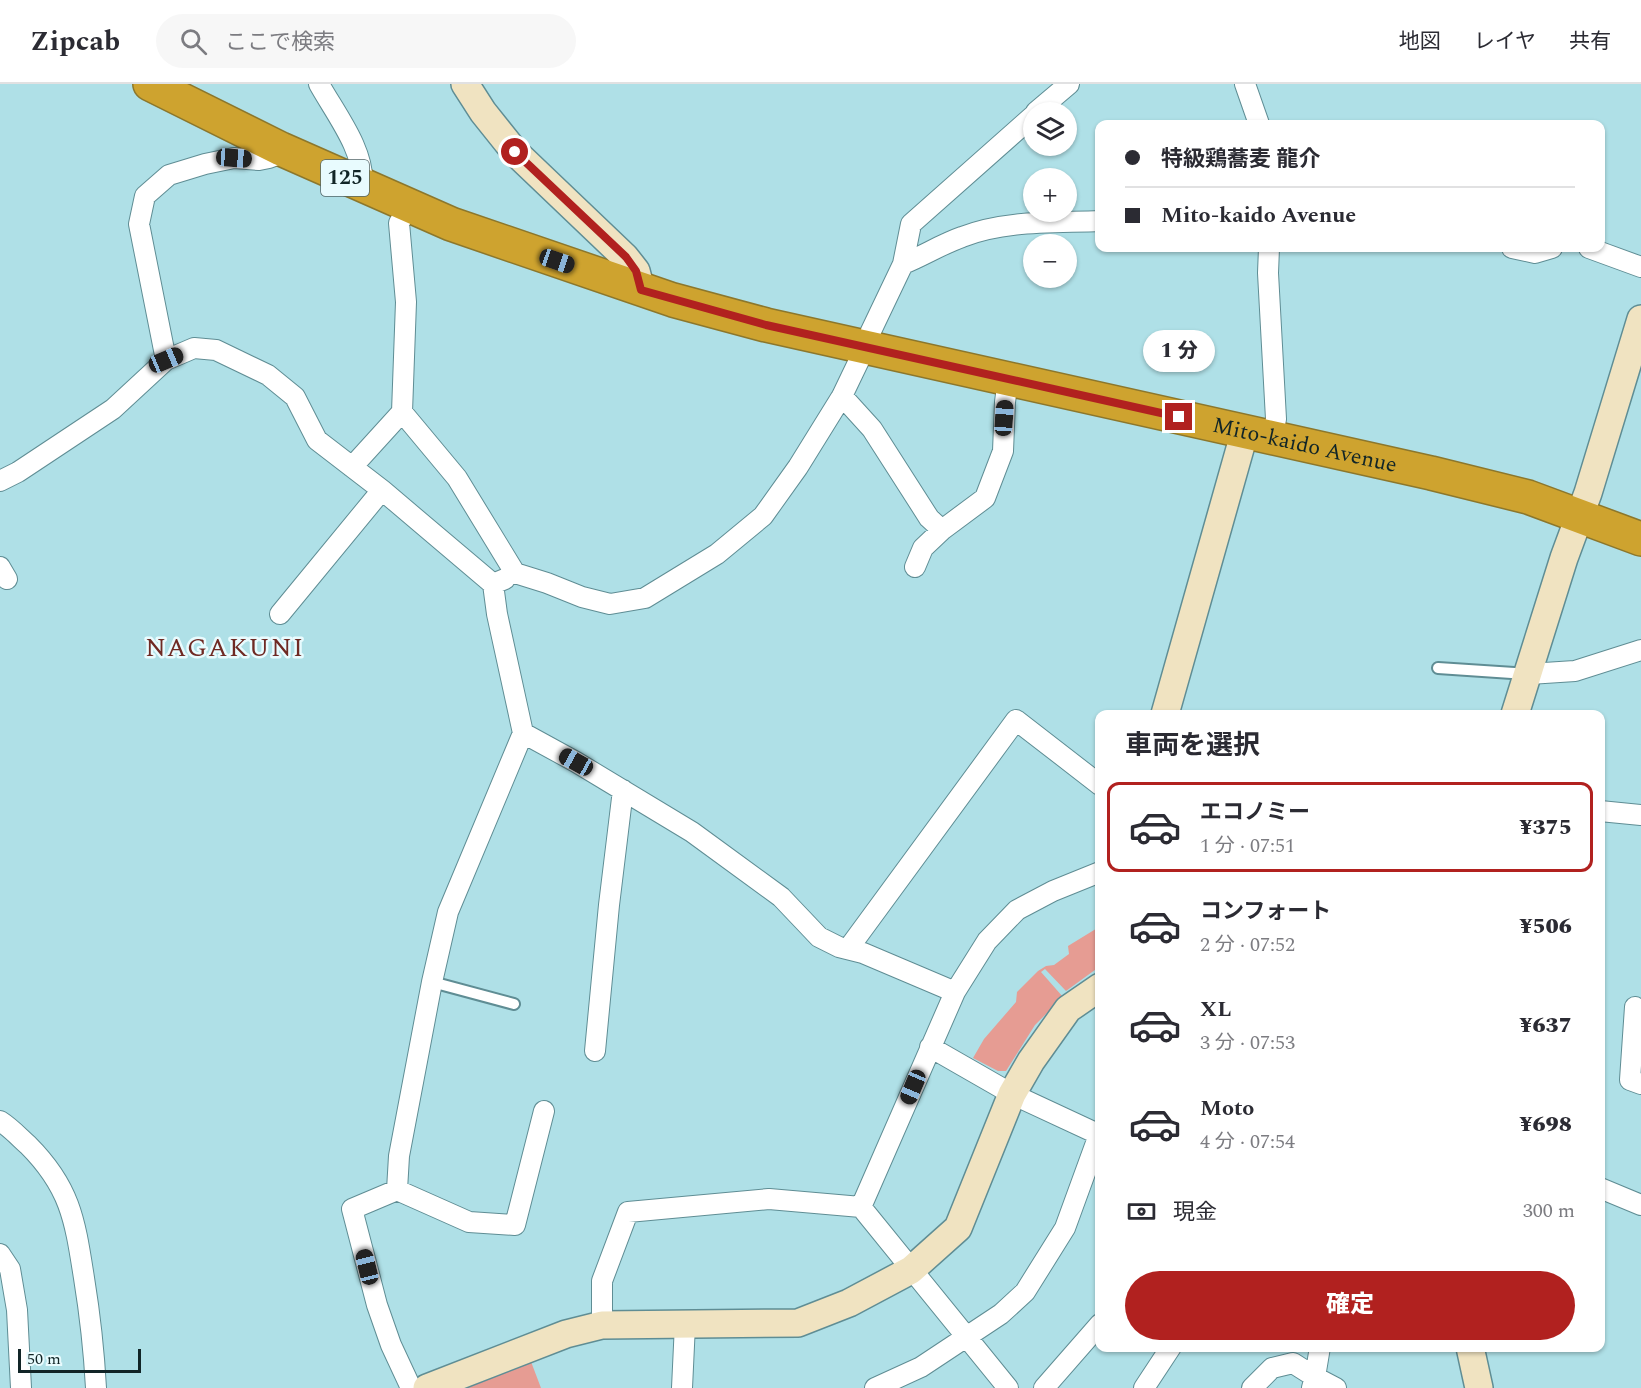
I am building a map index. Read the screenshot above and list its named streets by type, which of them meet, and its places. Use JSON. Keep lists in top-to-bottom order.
{
  "streets": {
    "highway": ["125", "Mito-kaido Avenue"]
  },
  "districts": ["NAGAKUNI"],
  "scale_bar": "50 m",
  "page": {
    "header": "Zipcab",
    "search": "ここで検索",
    "nav": ["地図", "レイヤ", "共有"],
    "map_buttons": ["+", "−"],
    "banner": ["特級鶏蕎麦 龍介", "Mito-kaido Avenue"],
    "bubble": "1 分",
    "heading": "車両を選択",
    "list": [
      {
        "name": "エコノミー",
        "note": "1 分 · 07:51",
        "value": "¥375"
      },
      {
        "name": "コンフォート",
        "note": "2 分 · 07:52",
        "value": "¥506"
      },
      {
        "name": "XL",
        "note": "3 分 · 07:53",
        "value": "¥637"
      },
      {
        "name": "Moto",
        "note": "4 分 · 07:54",
        "value": "¥698"
      }
    ],
    "pay": ["現金", "300 m"],
    "buttons": "確定",
    "scale": "50 m"
  }
}
